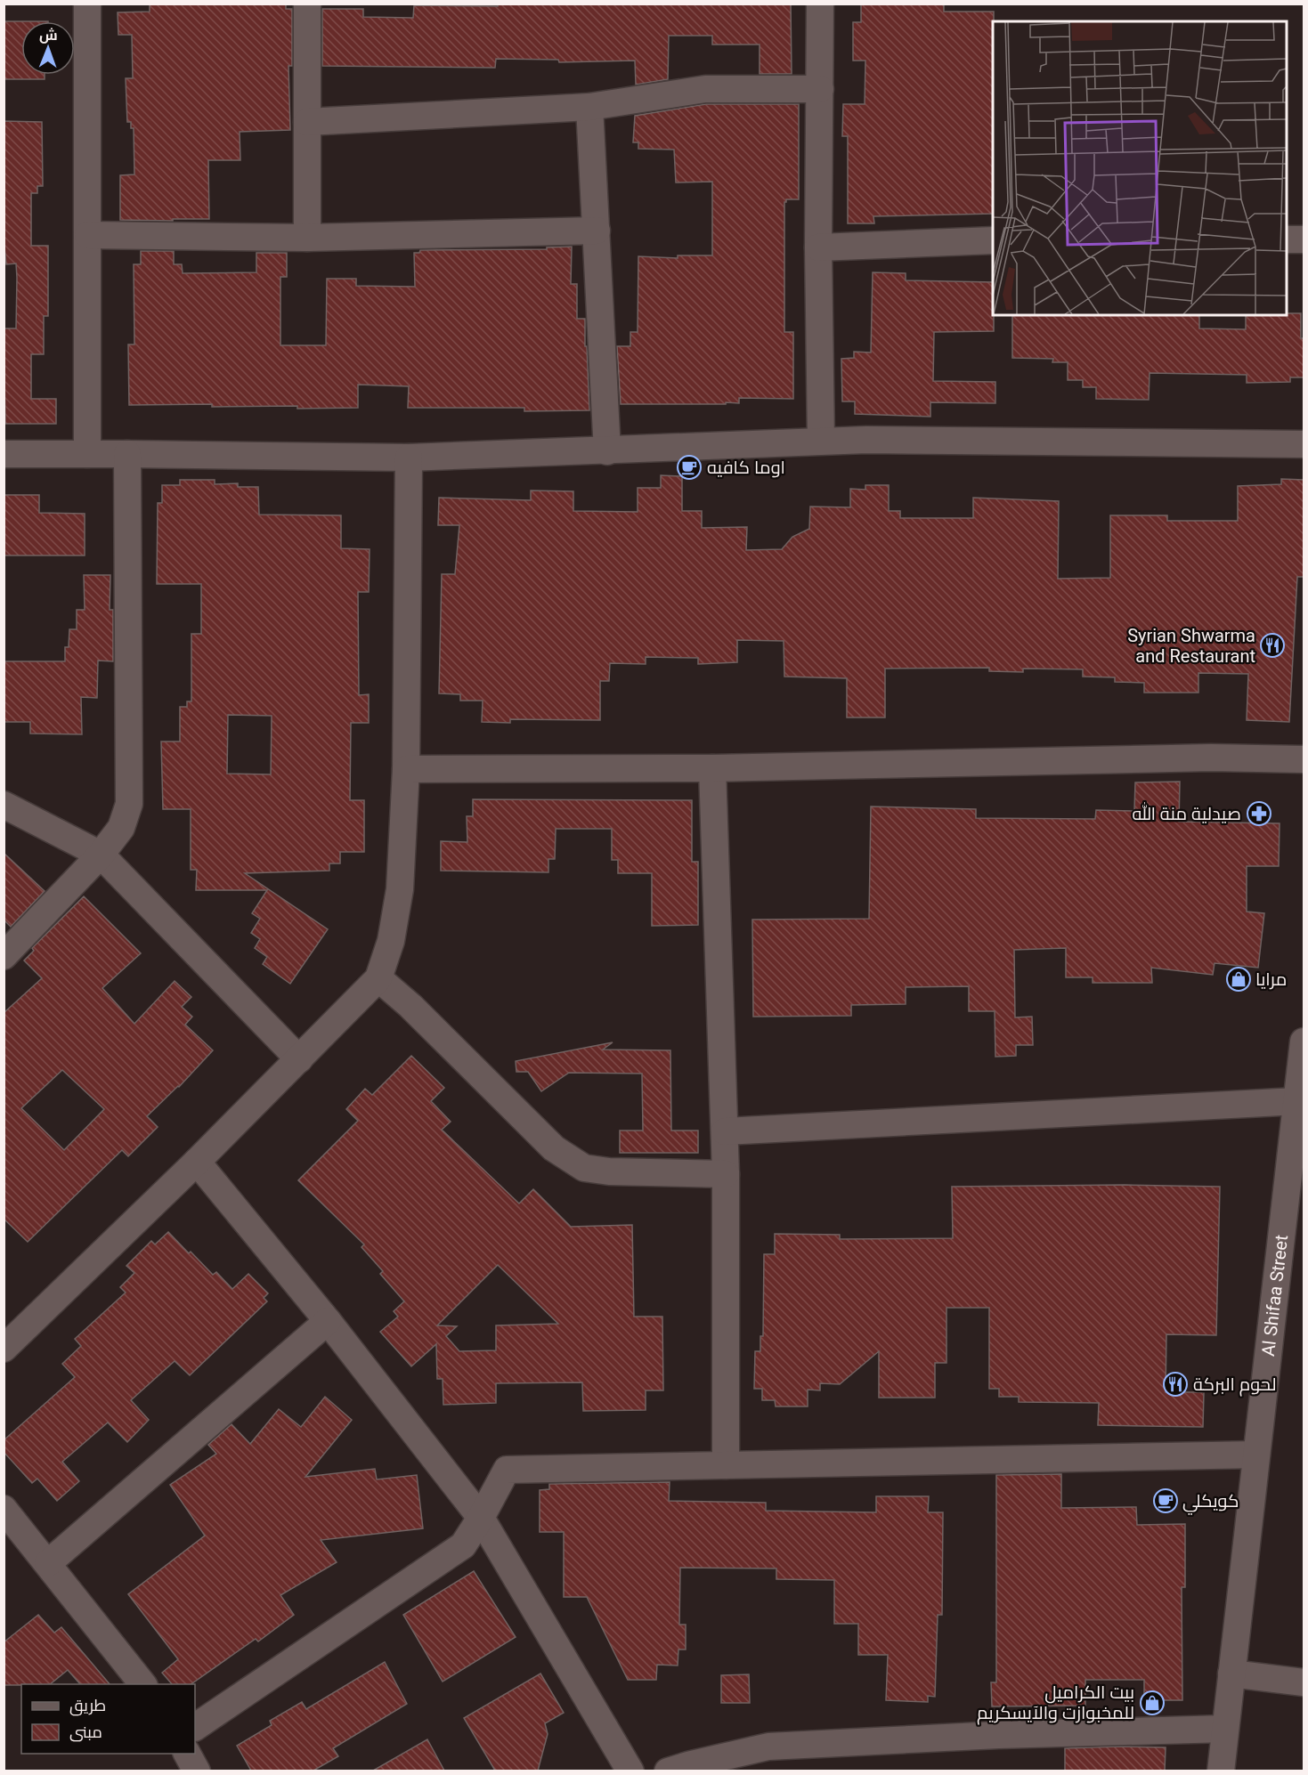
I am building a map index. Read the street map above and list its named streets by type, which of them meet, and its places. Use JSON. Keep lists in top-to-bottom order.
{
  "streets": {
    "street": ["Al Shifaa Street"]
  },
  "places": {
    "cafe": ["اوما كافيه", "كويكلي"],
    "restaurant": ["Syrian Shwarma and Restaurant", "لحوم البركة"],
    "pharmacy": ["صيدلية منة الله"],
    "shop": ["مرايا", "بيت الكراميل للمخبوازت والآيسكريم"]
  },
  "legend": ["طريق", "مبنى"],
  "north": "top"
}
